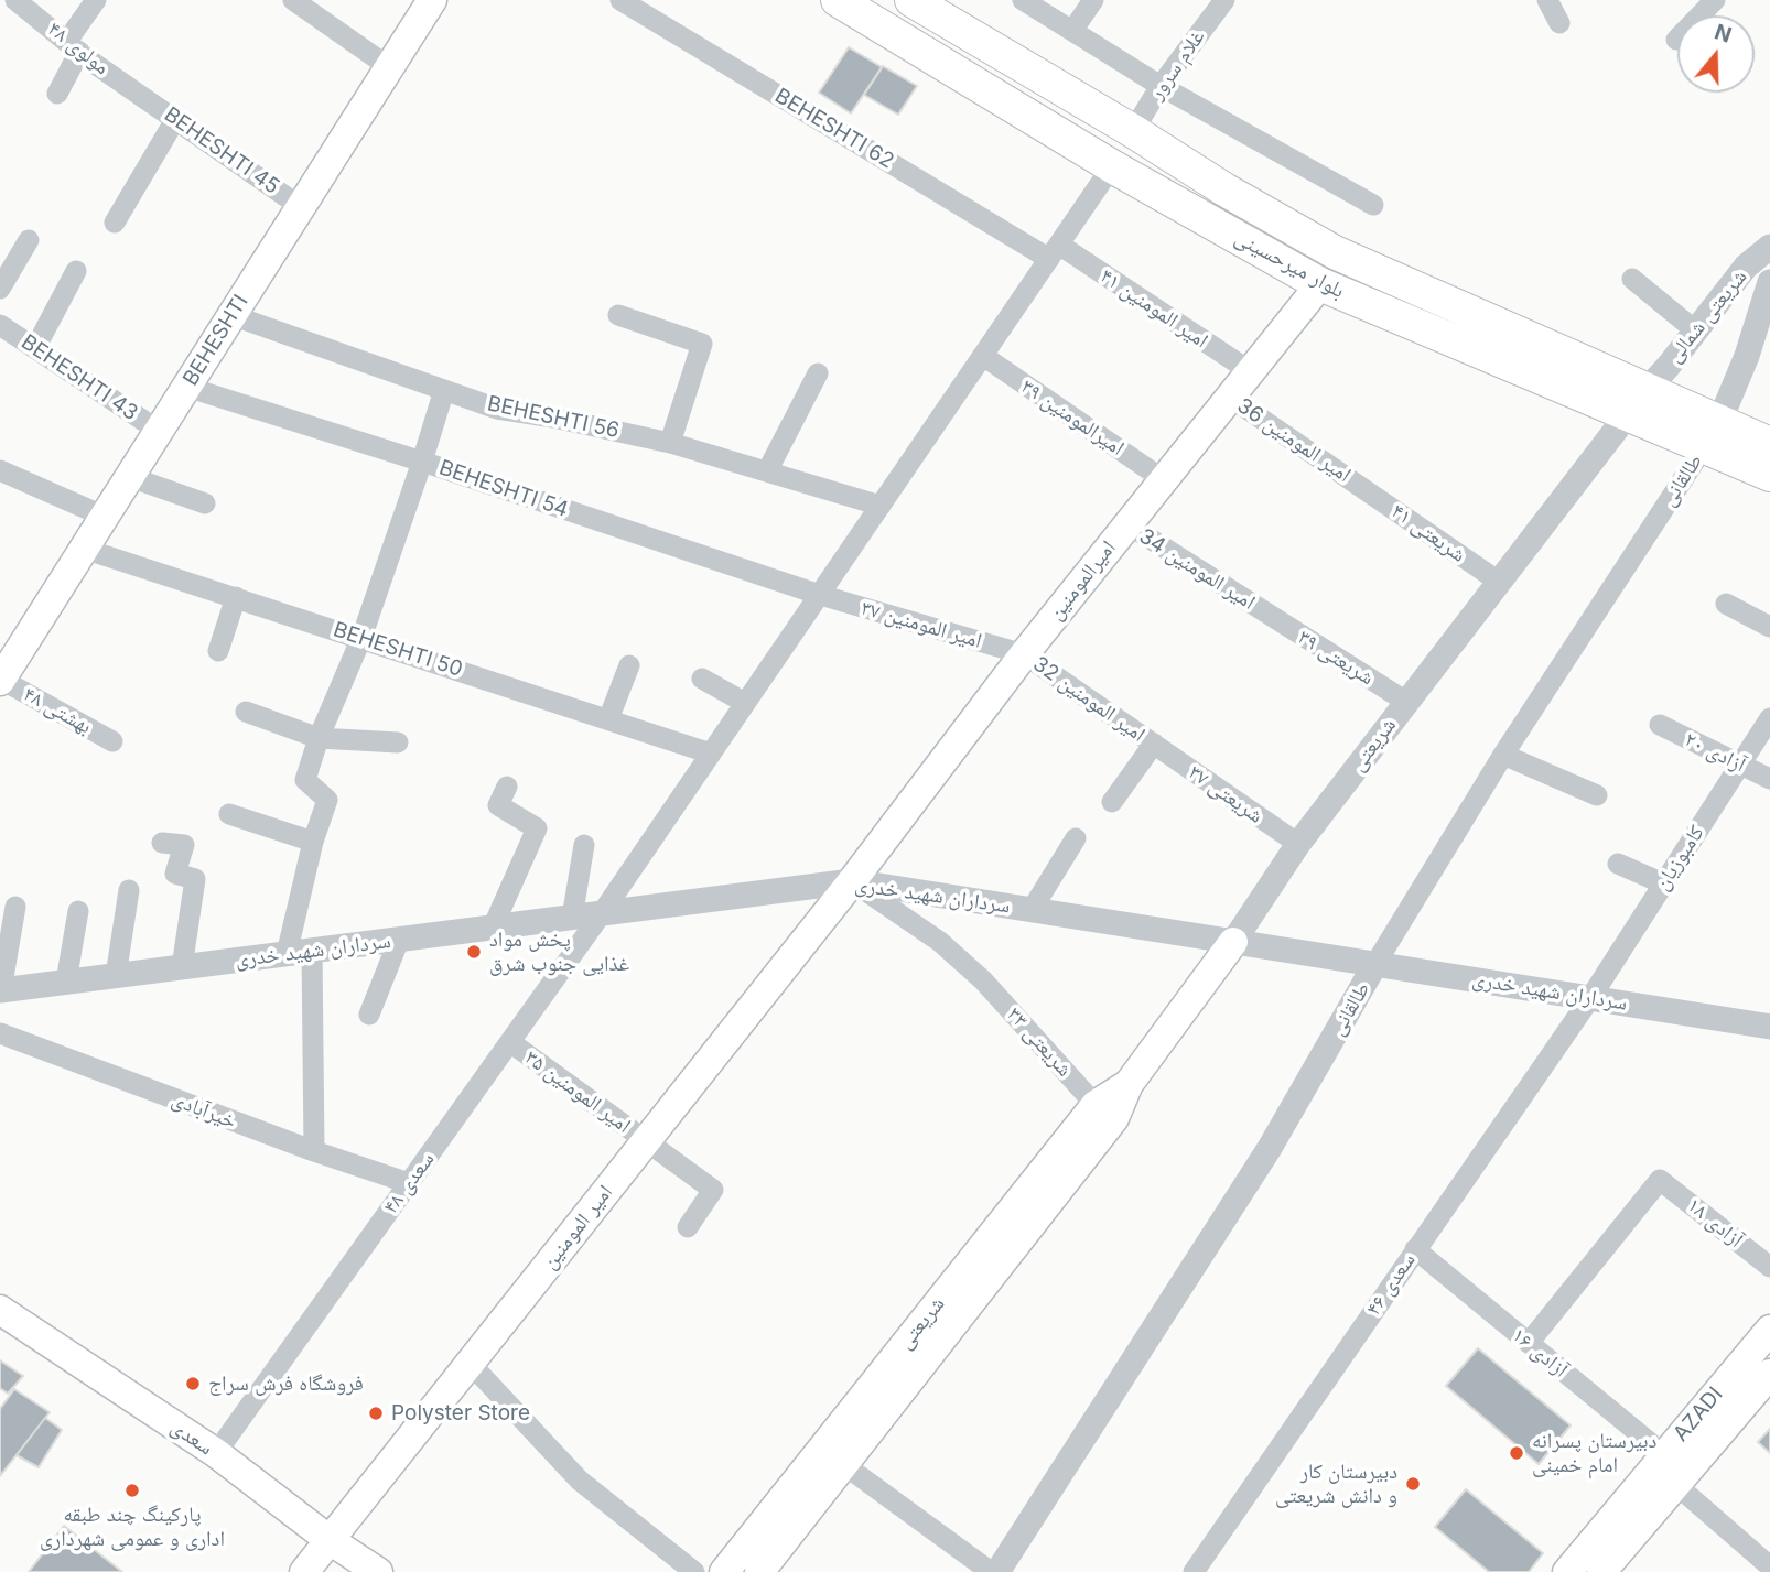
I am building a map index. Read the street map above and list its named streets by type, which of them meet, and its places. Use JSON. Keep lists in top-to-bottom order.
{
  "streets": {
    "main road": [
      "بلوار میرحسینی",
      "BEHESHTI",
      "امیرالمومنین",
      "شریعتی",
      "امیر المومنین",
      "AZADI",
      "سعدی"
    ],
    "street": [
      "مولوی ۴۸",
      "غلام سرور",
      "BEHESHTI 62",
      "BEHESHTI 45",
      "امیر المومنین ۴۱",
      "شریعتی شمالی",
      "BEHESHTI 43",
      "BEHESHTI 56",
      "امیرالمومنین ۳۹",
      "امیر المومنین 36",
      "طالقانی",
      "BEHESHTI 54",
      "شریعتی ۴۱",
      "امیر المومنین 34",
      "امیر المومنین ۳۷",
      "BEHESHTI 50",
      "شریعتی ۳۹",
      "امیر المومنین 32",
      "بهشتی ۴۸",
      "آزادی ۲۰",
      "شریعتی ۳۷",
      "کامبوزیان",
      "سرداران شهید خدری",
      "شریعتی ۳۳",
      "امیر المومنین ۳۵",
      "خیرآبادی",
      "سعدی ۴۸",
      "آزادی ۱۸",
      "سعدی ۴۶",
      "آزادی ۱۶"
    ]
  },
  "crossings": [
    ["مولوی ۴۸", "BEHESHTI 45"],
    ["غلام سرور", "بلوار میرحسینی"],
    ["BEHESHTI 62", "امیر المومنین ۴۱"],
    ["BEHESHTI 62", "سعدی ۴۸"],
    ["BEHESHTI 45", "BEHESHTI"],
    ["بلوار میرحسینی", "شریعتی شمالی"],
    ["بلوار میرحسینی", "طالقانی"],
    ["بلوار میرحسینی", "امیرالمومنین"],
    ["بلوار میرحسینی", "شریعتی"],
    ["بلوار میرحسینی", "سعدی ۴۸"],
    ["امیر المومنین ۴۱", "امیرالمومنین"],
    ["امیر المومنین ۴۱", "سعدی ۴۸"],
    ["شریعتی شمالی", "طالقانی"],
    ["شریعتی شمالی", "شریعتی"],
    ["BEHESHTI", "BEHESHTI 43"],
    ["BEHESHTI", "BEHESHTI 56"],
    ["BEHESHTI", "BEHESHTI 54"],
    ["BEHESHTI", "BEHESHTI 50"],
    ["BEHESHTI", "بهشتی ۴۸"],
    ["BEHESHTI 56", "سعدی ۴۸"],
    ["امیرالمومنین ۳۹", "امیرالمومنین"],
    ["امیرالمومنین ۳۹", "سعدی ۴۸"],
    ["امیر المومنین 36", "شریعتی ۴۱"],
    ["امیر المومنین 36", "امیرالمومنین"],
    ["طالقانی", "سرداران شهید خدری"],
    ["BEHESHTI 54", "امیر المومنین ۳۷"],
    ["BEHESHTI 54", "سعدی ۴۸"],
    ["شریعتی ۴۱", "شریعتی"],
    ["امیر المومنین 34", "امیرالمومنین"],
    ["امیر المومنین 34", "شریعتی ۳۹"],
    ["امیرالمومنین", "امیر المومنین ۳۷"],
    ["امیرالمومنین", "امیر المومنین 32"],
    ["امیرالمومنین", "سرداران شهید خدری"],
    ["امیرالمومنین", "شریعتی ۳۳"],
    ["امیرالمومنین", "امیر المومنین"],
    ["امیر المومنین ۳۷", "امیر المومنین 32"],
    ["امیر المومنین ۳۷", "سعدی ۴۸"],
    ["BEHESHTI 50", "سعدی ۴۸"],
    ["شریعتی ۳۹", "شریعتی"],
    ["امیر المومنین 32", "شریعتی ۳۷"],
    ["شریعتی", "شریعتی ۳۷"],
    ["شریعتی", "سرداران شهید خدری"],
    ["شریعتی", "شریعتی ۳۳"],
    ["آزادی ۲۰", "کامبوزیان"],
    ["کامبوزیان", "سرداران شهید خدری"],
    ["کامبوزیان", "سعدی ۴۶"],
    ["سرداران شهید خدری", "شریعتی ۳۳"],
    ["سرداران شهید خدری", "سعدی ۴۸"],
    ["سرداران شهید خدری", "امیر المومنین"],
    ["سرداران شهید خدری", "سعدی ۴۶"],
    ["شریعتی ۳۳", "امیر المومنین"],
    ["امیر المومنین ۳۵", "سعدی ۴۸"],
    ["امیر المومنین ۳۵", "امیر المومنین"],
    ["خیرآبادی", "سعدی ۴۸"],
    ["سعدی ۴۸", "سعدی"],
    ["آزادی ۱۸", "آزادی ۱۶"],
    ["امیر المومنین", "سعدی"],
    ["سعدی ۴۶", "آزادی ۱۶"],
    ["آزادی ۱۶", "AZADI"]
  ],
  "places": [
    "پخش مواد غذایی جنوب شرق",
    "فروشگاه فرش سراج",
    "Polyster Store",
    "دبیرستان پسرانه امام خمینی",
    "دبیرستان کار و دانش شریعتی",
    "پارکینگ چند طبقه اداری و عمومی شهرداری"
  ],
  "north": "top"
}
